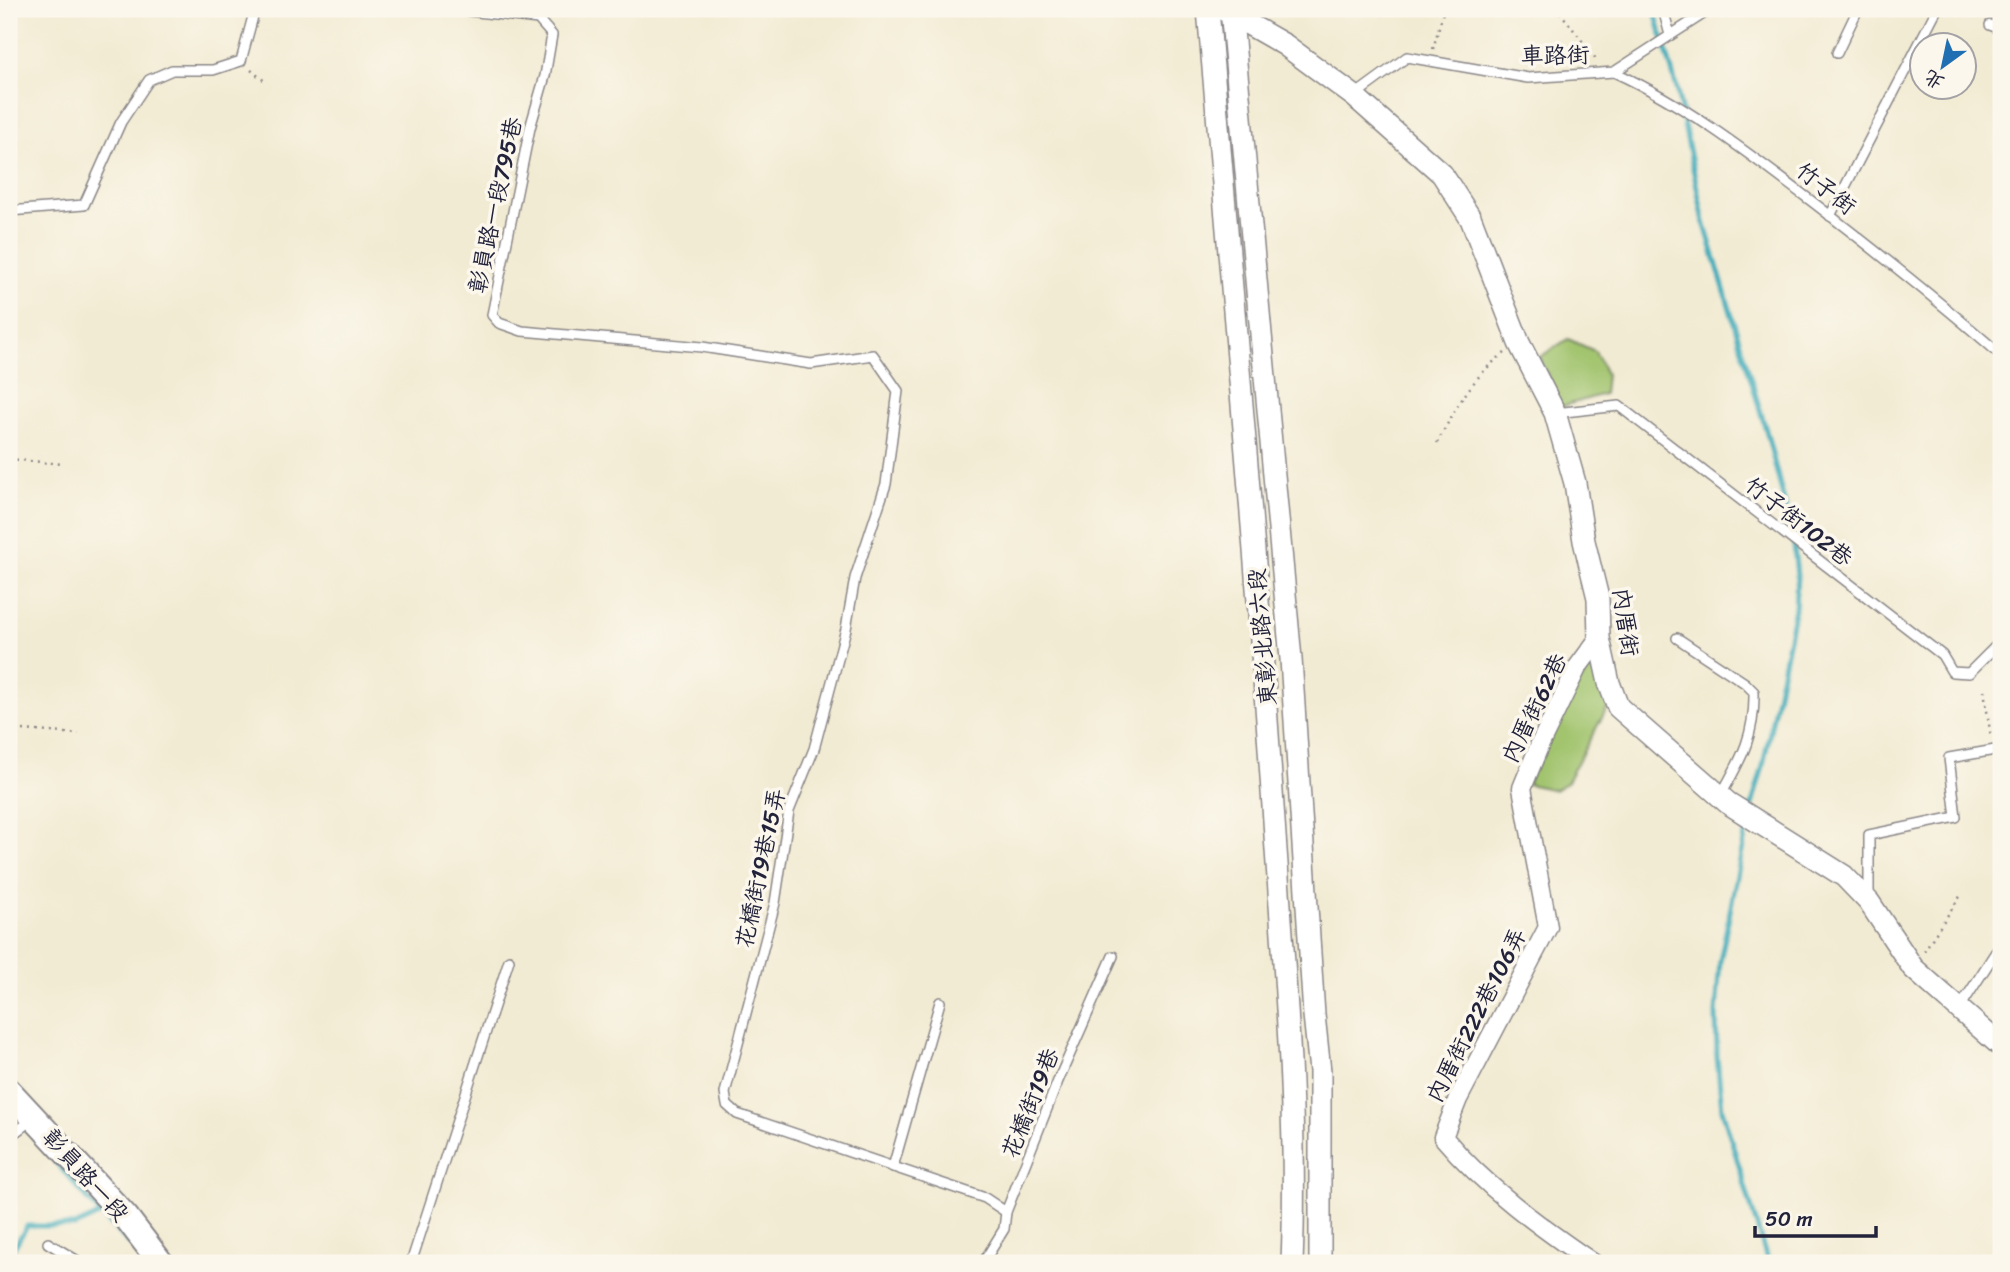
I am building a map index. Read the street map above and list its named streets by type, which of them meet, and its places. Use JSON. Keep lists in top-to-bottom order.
{
  "streets": {
    "main road": ["彰員路一段"],
    "street": [
      "內厝街",
      "東彰北路六段",
      "內厝街62巷",
      "內厝街222巷106弄"
    ],
    "lane": [
      "車路街",
      "竹子街",
      "彰員路一段795巷",
      "竹子街102巷",
      "花橋街19巷15弄",
      "花橋街19巷"
    ]
  },
  "crossings": [
    ["車路街", "竹子街"],
    ["車路街", "內厝街"],
    ["彰員路一段795巷", "花橋街19巷15弄"],
    ["竹子街102巷", "內厝街"],
    ["內厝街", "東彰北路六段"],
    ["內厝街", "內厝街62巷"],
    ["內厝街62巷", "內厝街222巷106弄"],
    ["花橋街19巷15弄", "花橋街19巷"]
  ],
  "scale_bar": "50 m",
  "north": "bottom left"
}
